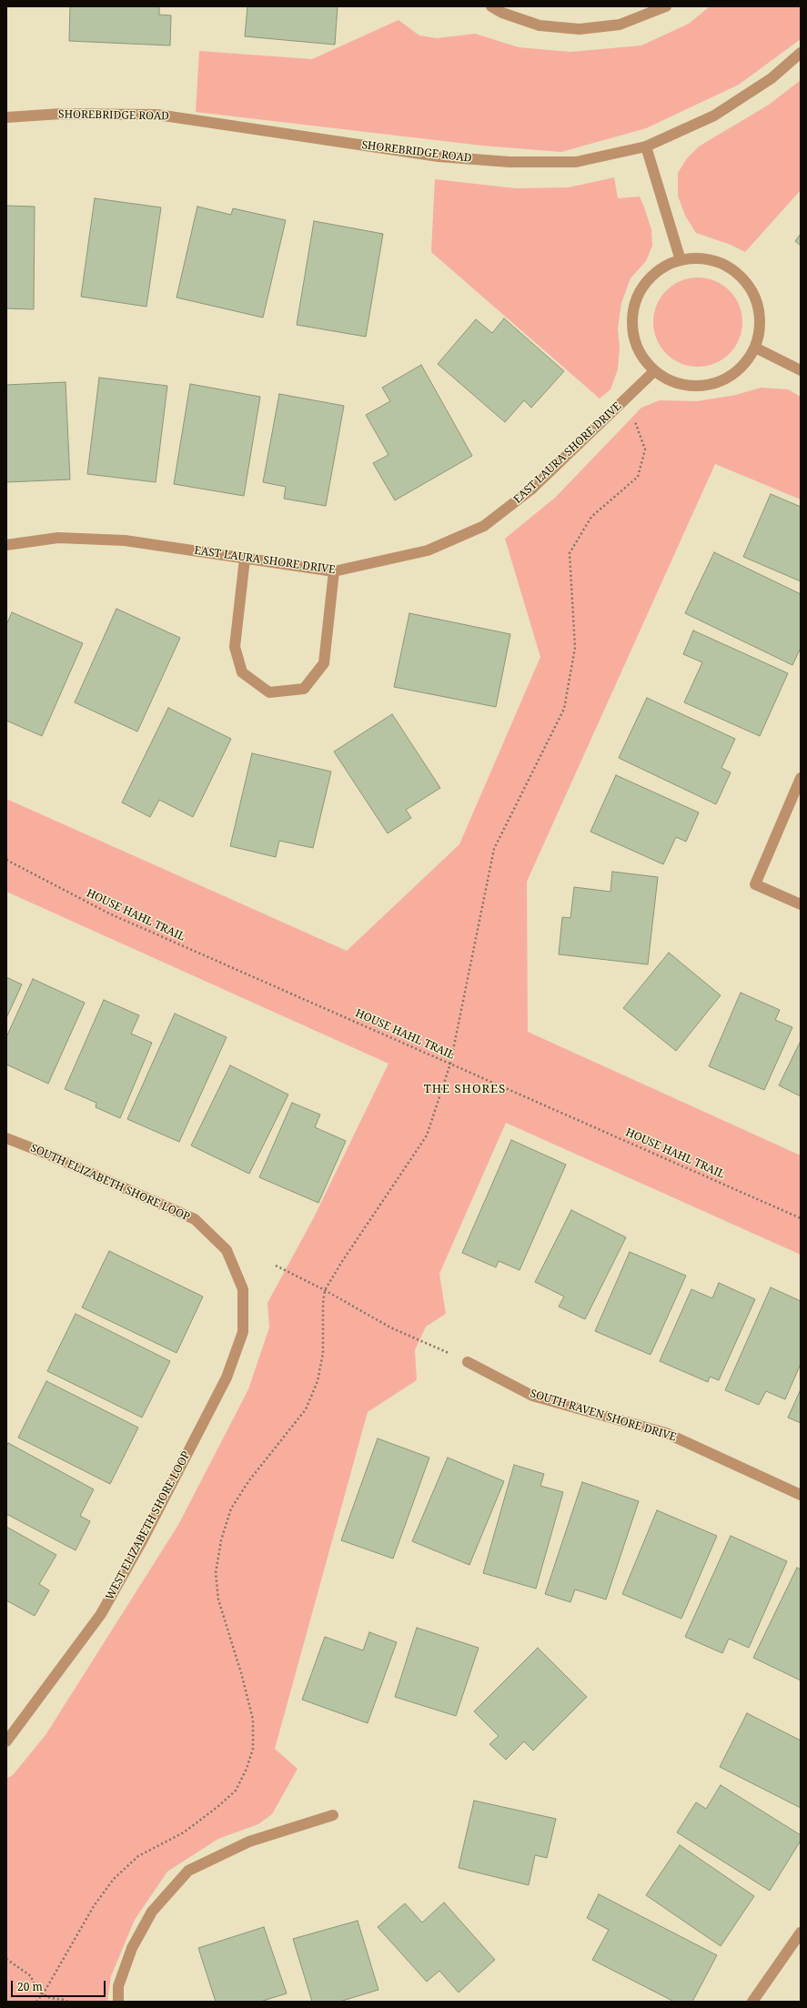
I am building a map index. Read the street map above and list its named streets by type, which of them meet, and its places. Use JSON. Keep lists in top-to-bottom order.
{
  "streets": {
    "street": [
      "SHOREBRIDGE ROAD",
      "EAST LAURA SHORE DRIVE",
      "SOUTH ELIZABETH SHORE LOOP",
      "SOUTH RAVEN SHORE DRIVE",
      "WEST ELIZABETH SHORE LOOP"
    ],
    "path": ["HOUSE HAHL TRAIL"]
  },
  "crossings": [
    ["SOUTH ELIZABETH SHORE LOOP", "WEST ELIZABETH SHORE LOOP"]
  ],
  "districts": ["THE SHORES"],
  "scale_bar": "20 m"
}
